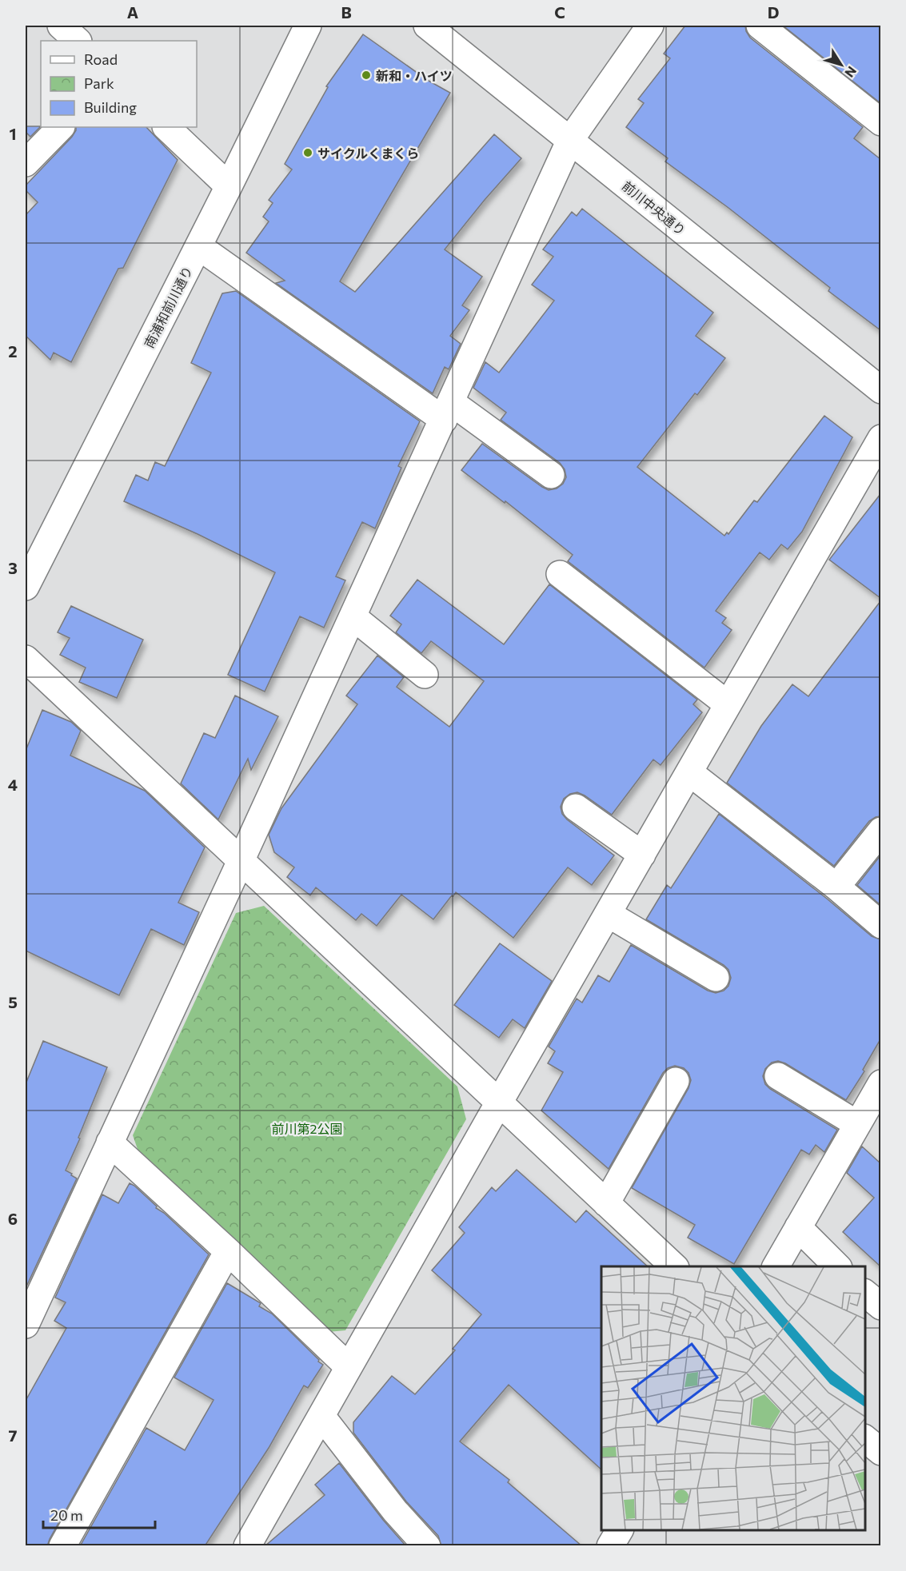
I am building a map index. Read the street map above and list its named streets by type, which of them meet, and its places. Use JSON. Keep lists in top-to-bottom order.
{
  "streets": {
    "street": ["前川中央通り", "南浦和前川通り"]
  },
  "parks": ["前川第2公園"],
  "places": ["新和・ハイツ", "サイクルくまくら"],
  "legend": ["Road", "Park", "Building"],
  "scale_bar": "20 m",
  "north": "bottom right",
  "grid": {
    "columns": [
      "A",
      "B",
      "C",
      "D"
    ],
    "rows": [
      "1",
      "2",
      "3",
      "4",
      "5",
      "6",
      "7"
    ]
  }
}
